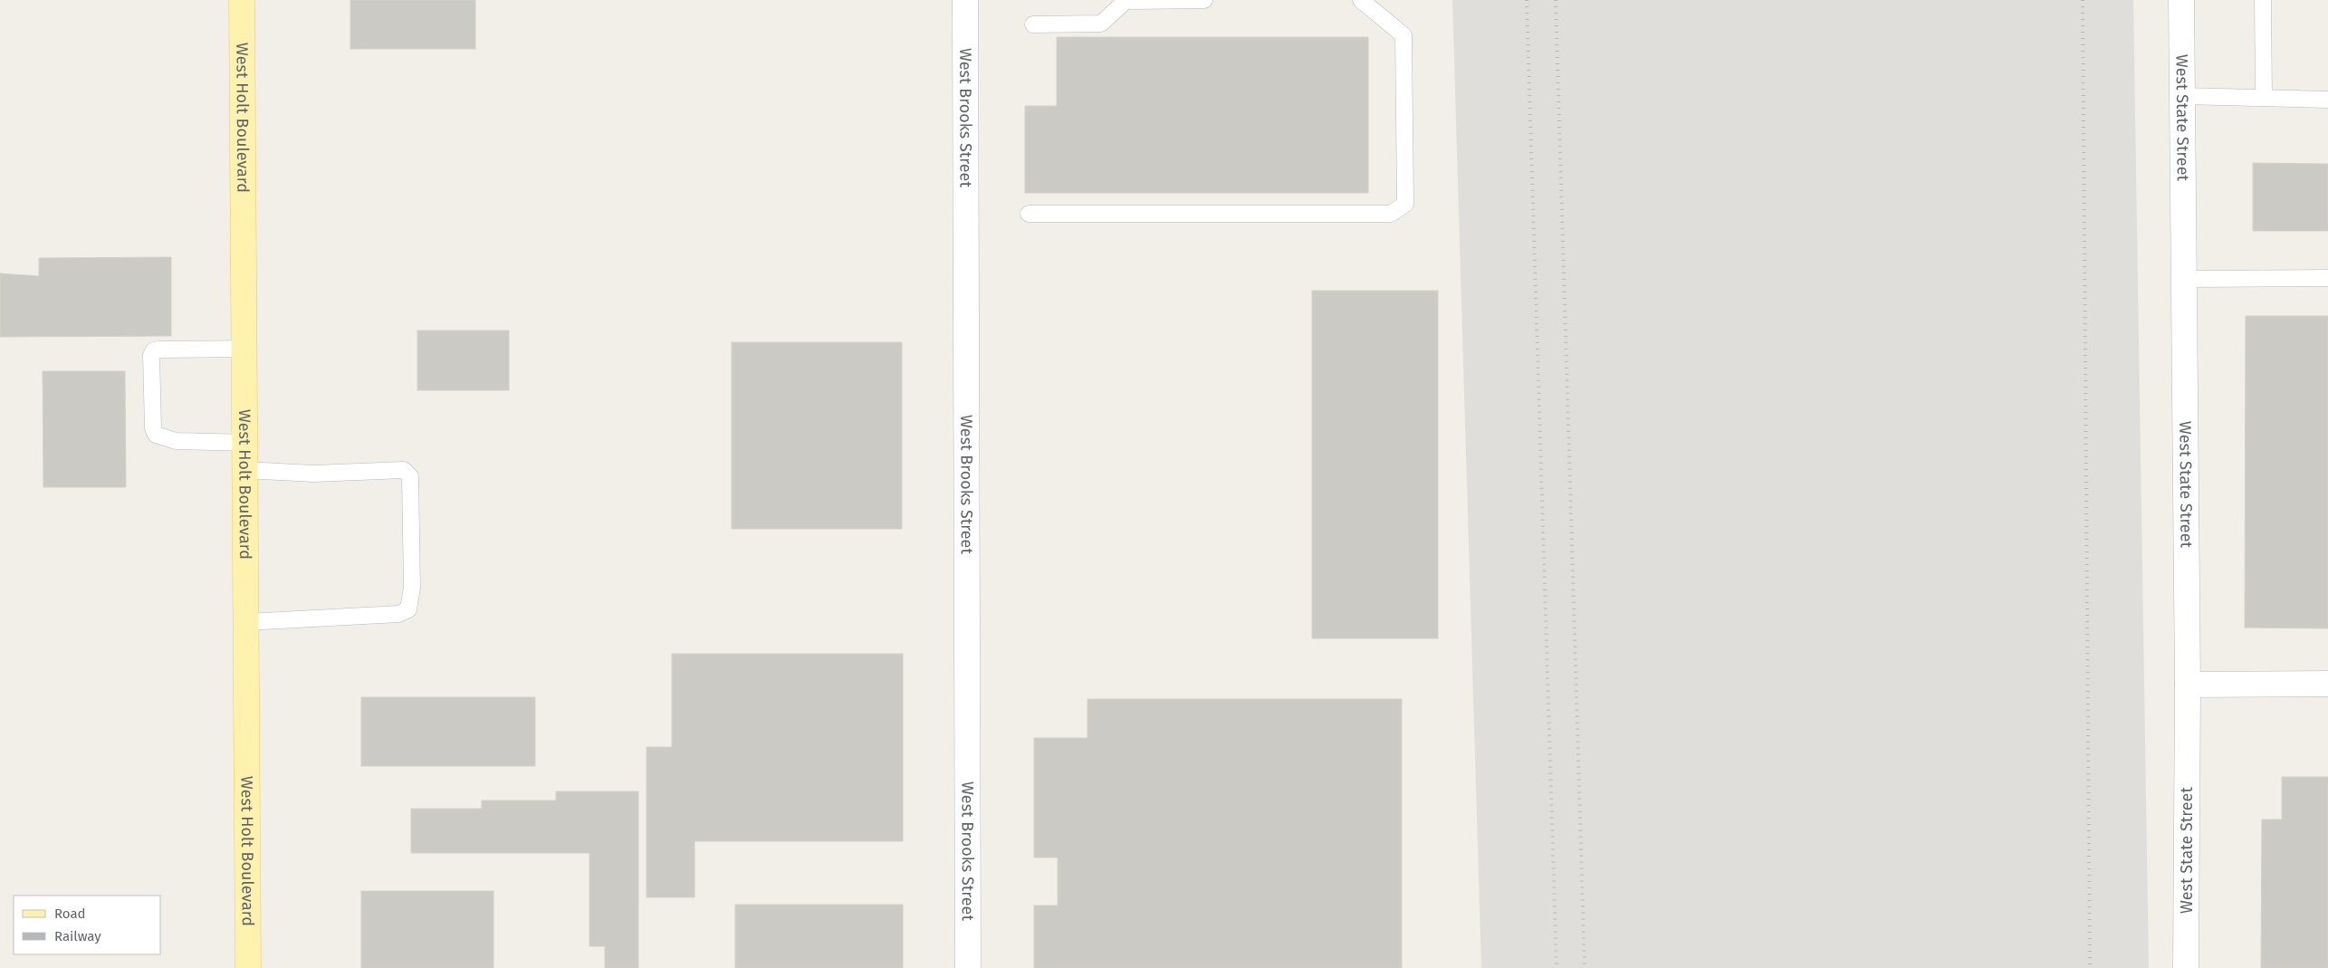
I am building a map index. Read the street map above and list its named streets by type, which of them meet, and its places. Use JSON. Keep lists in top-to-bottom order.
{
  "streets": {
    "main road": ["West Holt Boulevard"],
    "street": ["West Brooks Street", "West State Street"]
  },
  "legend": ["Road", "Railway"]
}
